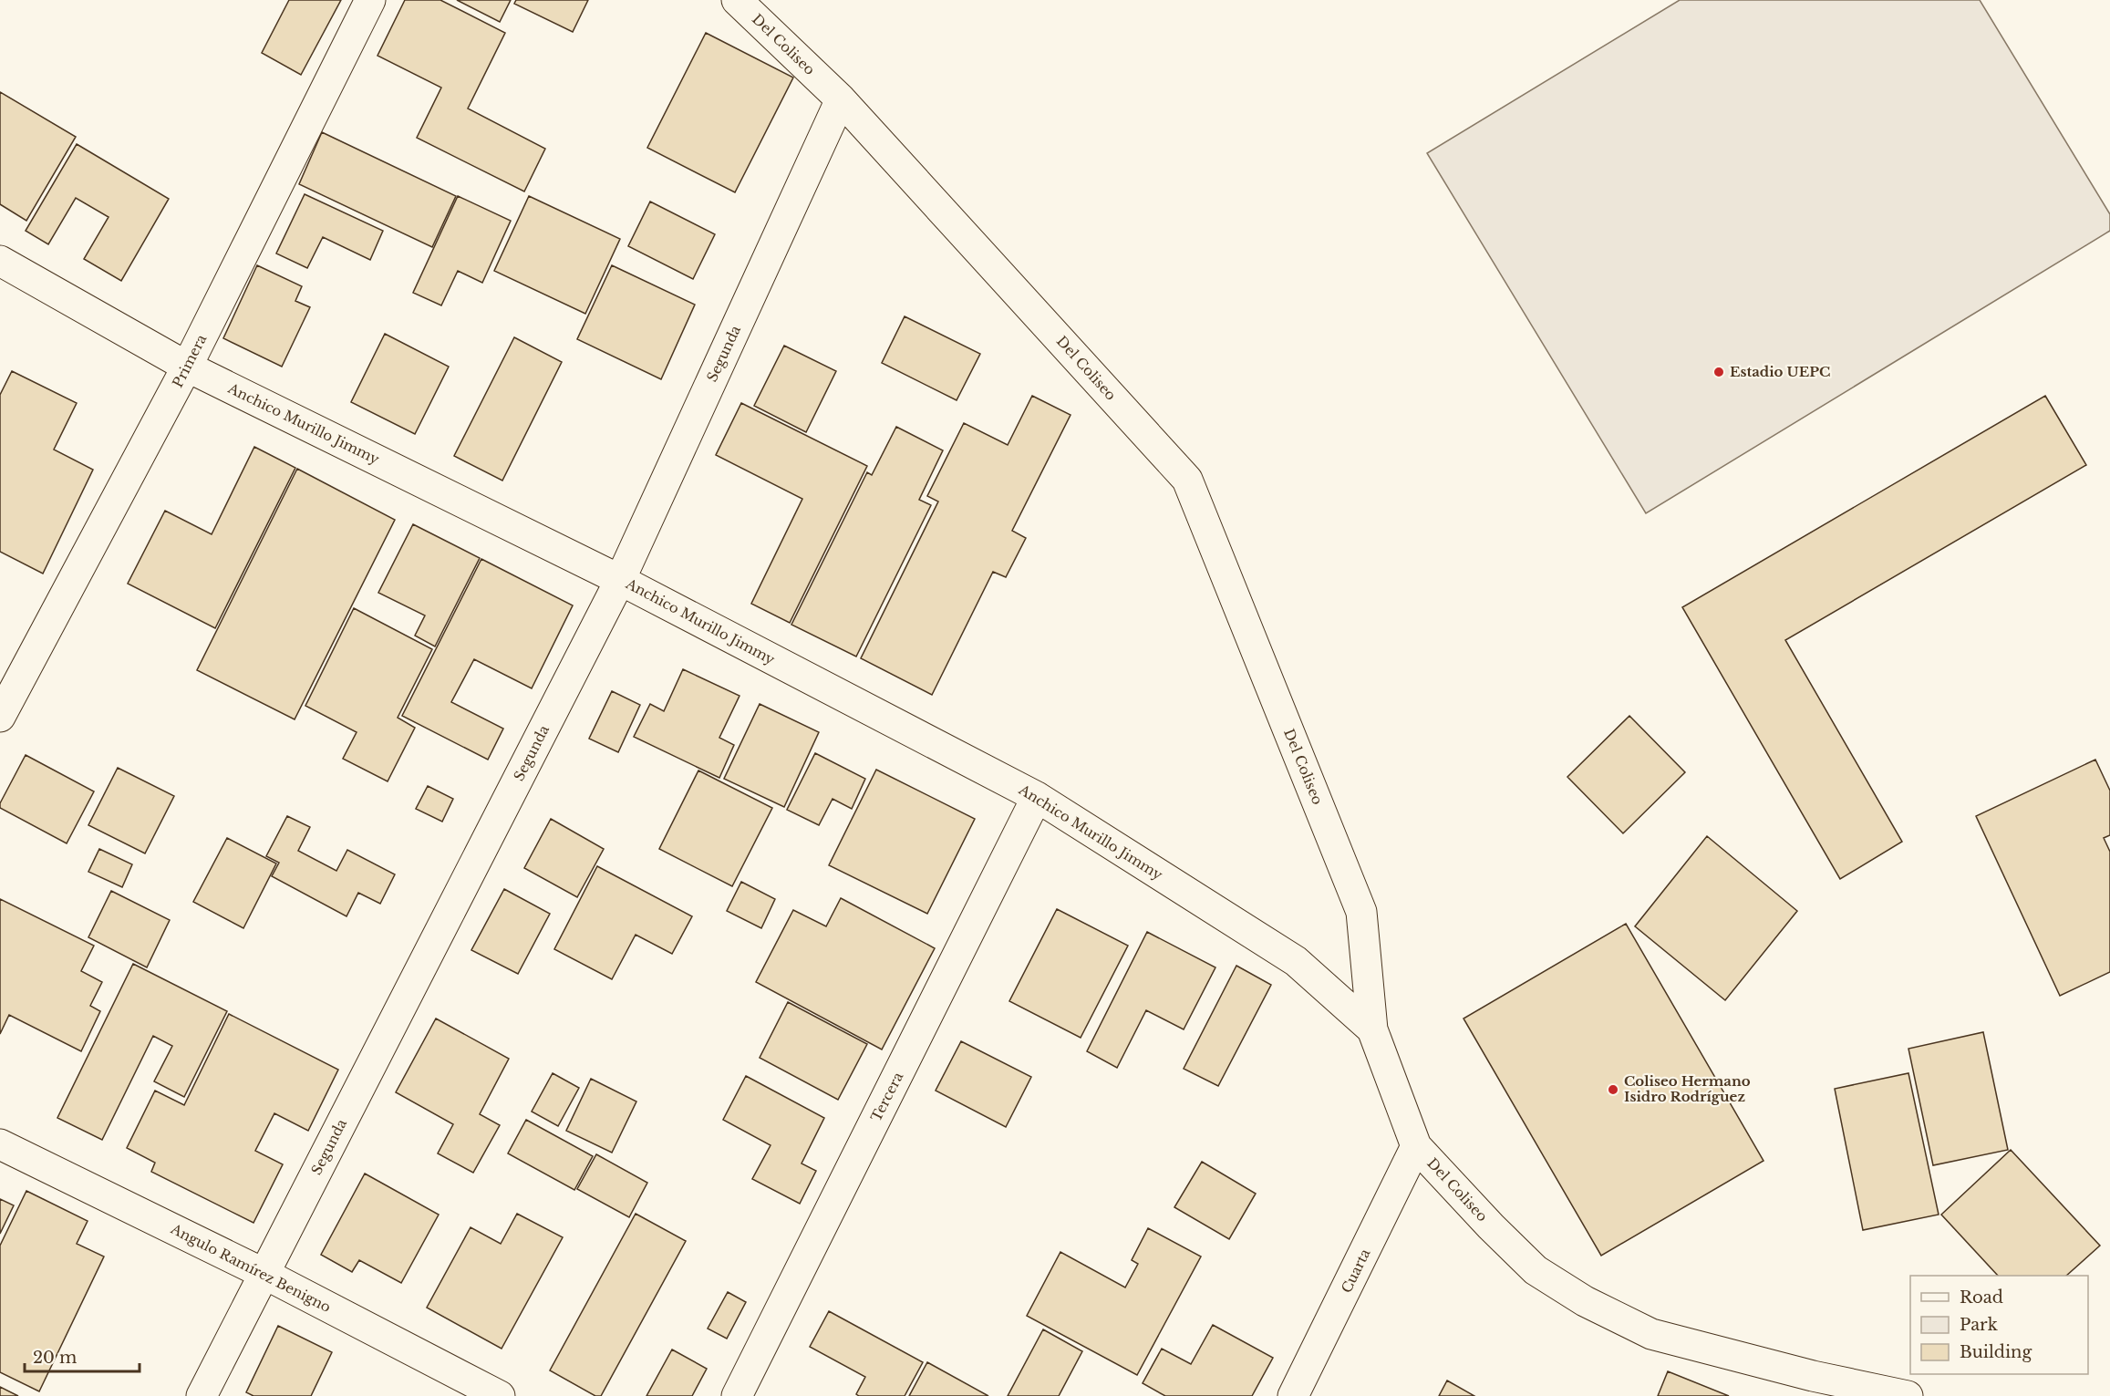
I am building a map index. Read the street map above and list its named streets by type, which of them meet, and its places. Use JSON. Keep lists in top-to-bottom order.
{
  "streets": {
    "street": [
      "Del Coliseo",
      "Segunda",
      "Primera",
      "Anchico Murillo Jimmy",
      "Tercera",
      "Angulo Ramírez Benigno",
      "Cuarta"
    ]
  },
  "crossings": [
    ["Del Coliseo", "Segunda"],
    ["Del Coliseo", "Anchico Murillo Jimmy"],
    ["Del Coliseo", "Cuarta"],
    ["Segunda", "Anchico Murillo Jimmy"],
    ["Segunda", "Angulo Ramírez Benigno"],
    ["Primera", "Anchico Murillo Jimmy"],
    ["Anchico Murillo Jimmy", "Tercera"]
  ],
  "places": ["Estadio UEPC", "Coliseo Hermano Isidro Rodríguez"],
  "legend": ["Road", "Park", "Building"],
  "scale_bar": "20 m"
}
